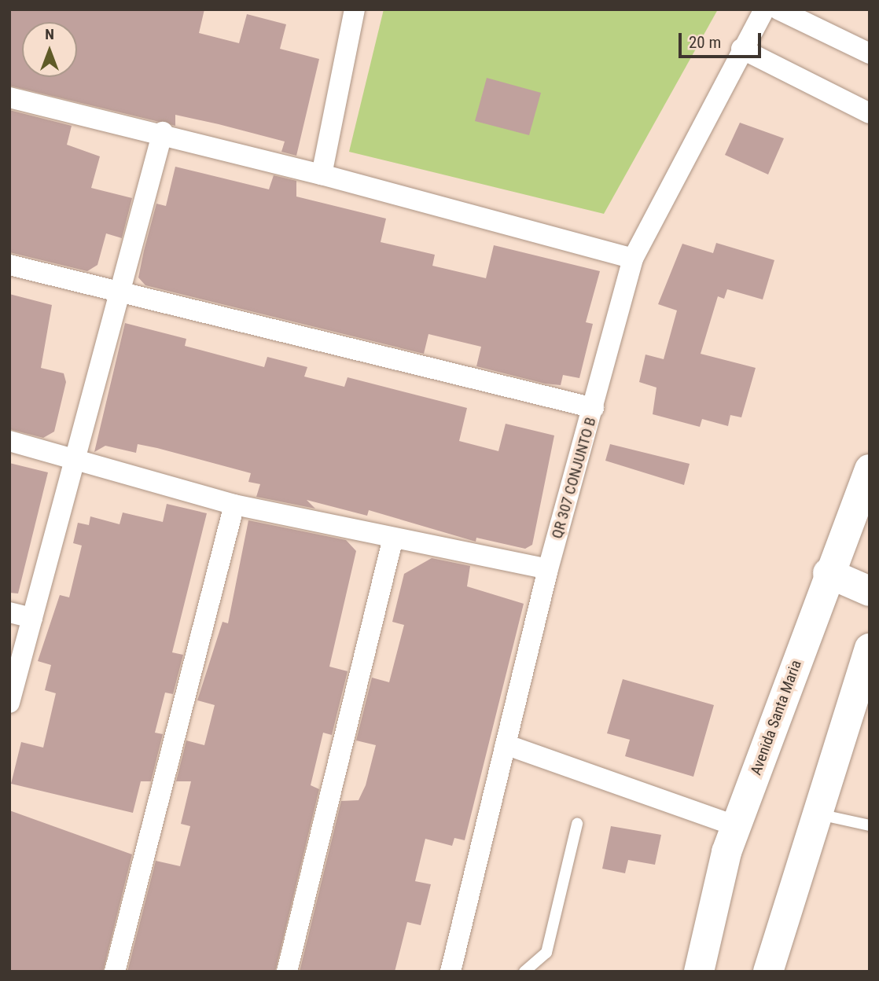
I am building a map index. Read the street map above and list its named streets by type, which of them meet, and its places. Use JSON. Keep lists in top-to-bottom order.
{
  "streets": {
    "main road": ["Avenida Santa Maria"],
    "street": ["QR 307 CONJUNTO B"]
  },
  "scale_bar": "20 m",
  "north": "top"
}
